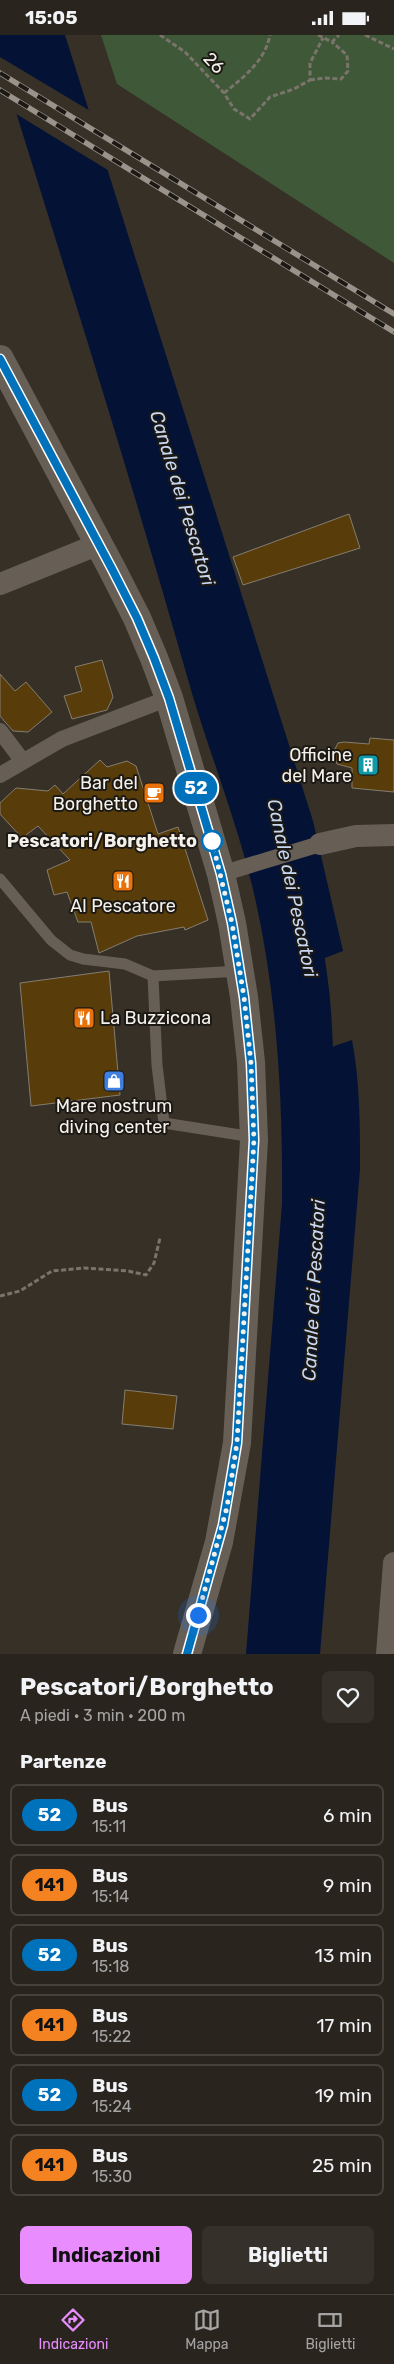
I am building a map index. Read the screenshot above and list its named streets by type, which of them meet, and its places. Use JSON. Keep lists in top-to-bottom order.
{
  "streets": {
    "path": ["26"]
  },
  "water": ["Canale dei Pescatori"],
  "places": {
    "building": ["Officine del Mare"],
    "cafe": ["Bar del Borghetto"],
    "other": ["Pescatori/Borghetto"],
    "restaurant": ["Al Pescatore", "La Buzzicona"],
    "shop": ["Mare nostrum diving center"]
  },
  "lines": ["bus line 52"],
  "page": {
    "status": "15:05",
    "on_map": "52",
    "heading": [
      ["Pescatori/Borghetto", "A piedi · 3 min · 200 m"],
      "Partenze"
    ],
    "list": [
      {
        "mark": "52",
        "name": "Bus",
        "note": "15:11",
        "value": "6 min"
      },
      {
        "mark": "141",
        "name": "Bus",
        "note": "15:14",
        "value": "9 min"
      },
      {
        "mark": "52",
        "name": "Bus",
        "note": "15:18",
        "value": "13 min"
      },
      {
        "mark": "141",
        "name": "Bus",
        "note": "15:22",
        "value": "17 min"
      },
      {
        "mark": "52",
        "name": "Bus",
        "note": "15:24",
        "value": "19 min"
      },
      {
        "mark": "141",
        "name": "Bus",
        "note": "15:30",
        "value": "25 min"
      }
    ],
    "buttons": ["Indicazioni", "Biglietti"],
    "tabs": ["Indicazioni", "Mappa", "Biglietti"]
  }
}
